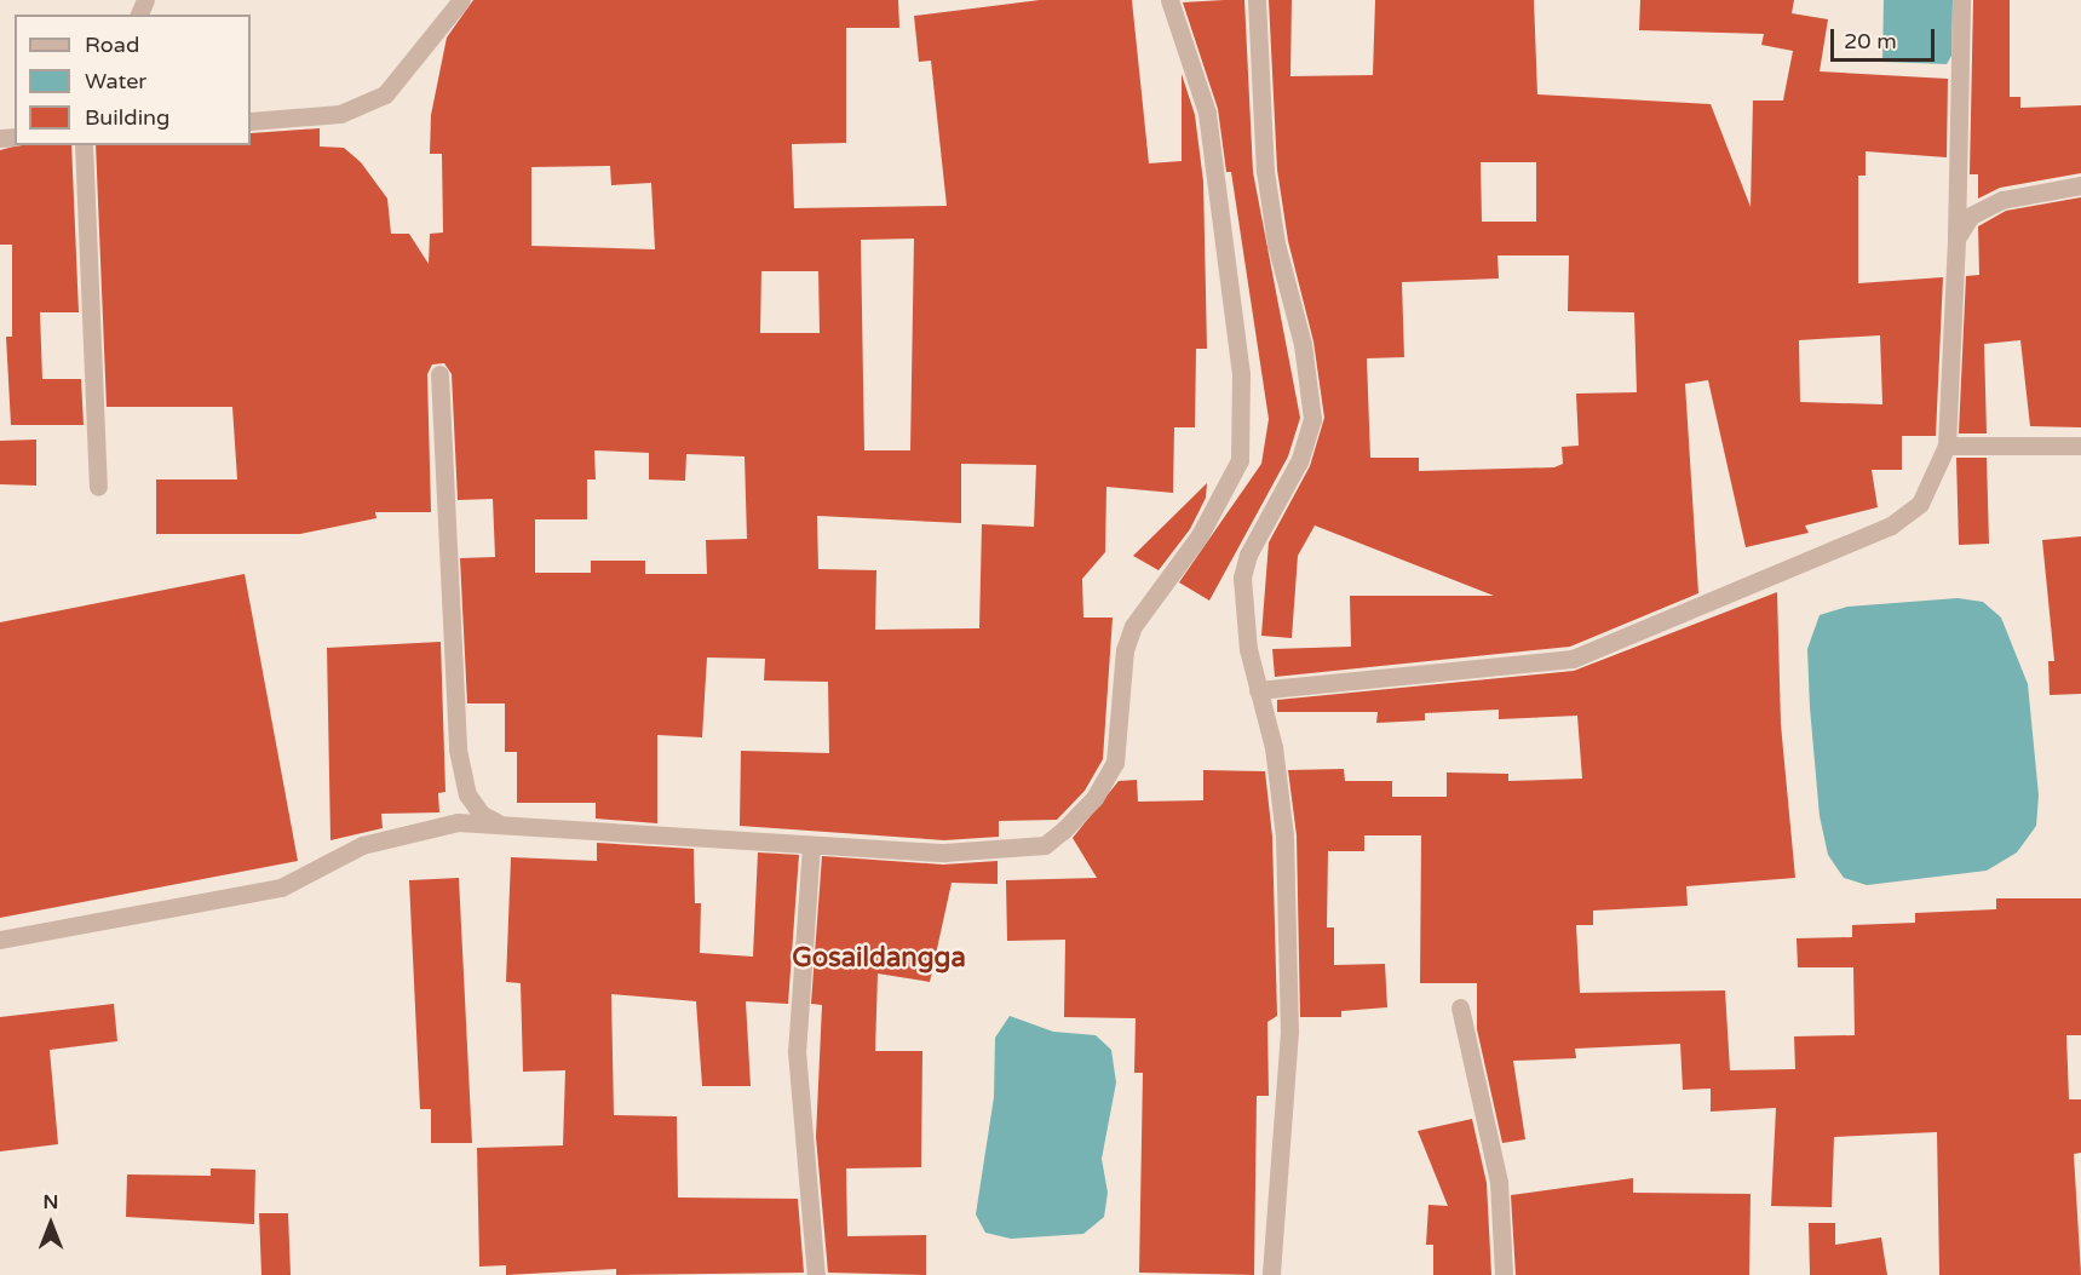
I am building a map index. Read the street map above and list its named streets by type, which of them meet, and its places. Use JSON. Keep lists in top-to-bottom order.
{
  "districts": ["Gosaildangga"],
  "legend": ["Road", "Water", "Building"],
  "scale_bar": "20 m",
  "north": "top"
}
